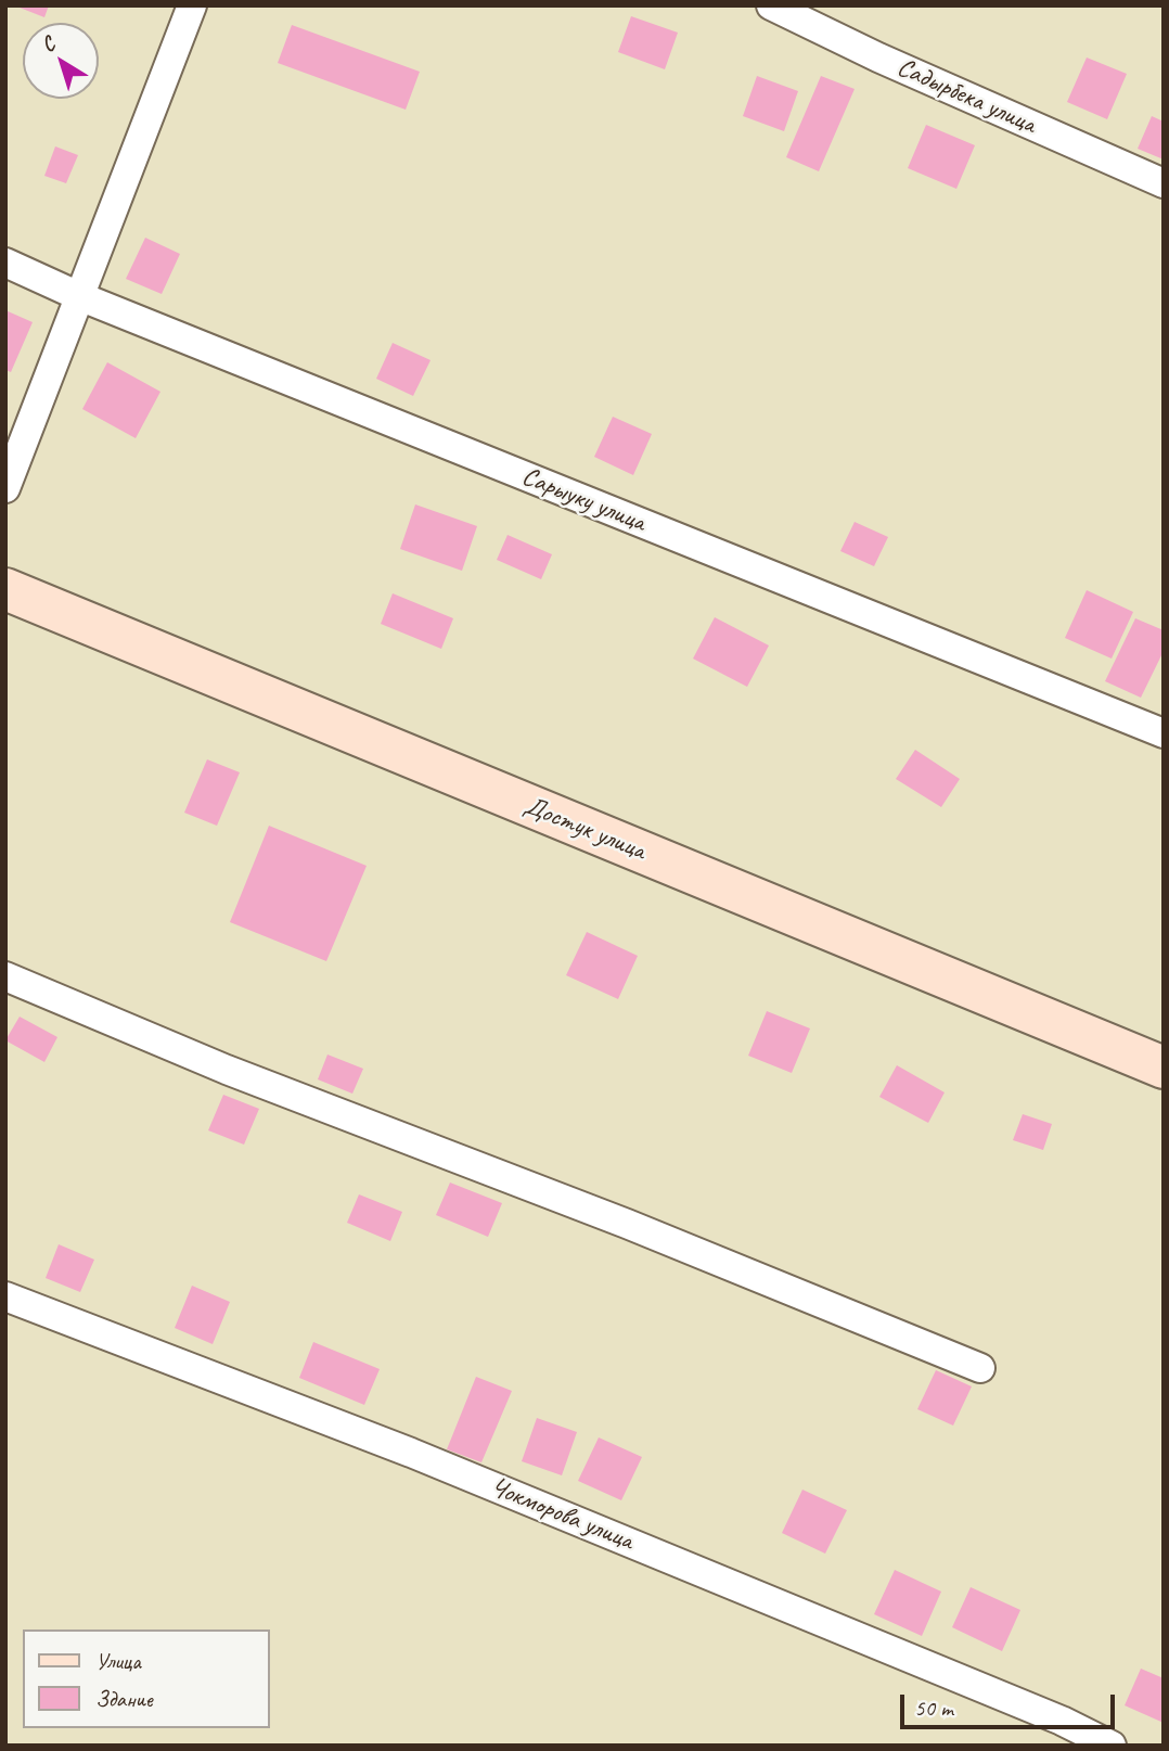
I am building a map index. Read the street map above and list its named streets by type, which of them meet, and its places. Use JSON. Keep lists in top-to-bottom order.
{
  "streets": {
    "main road": ["Достук улица"],
    "street": ["Садырбека улица", "Сарыуку улица", "Чокморова улица"]
  },
  "legend": ["Улица", "Здание"],
  "scale_bar": "50 m",
  "north": "top left"
}
